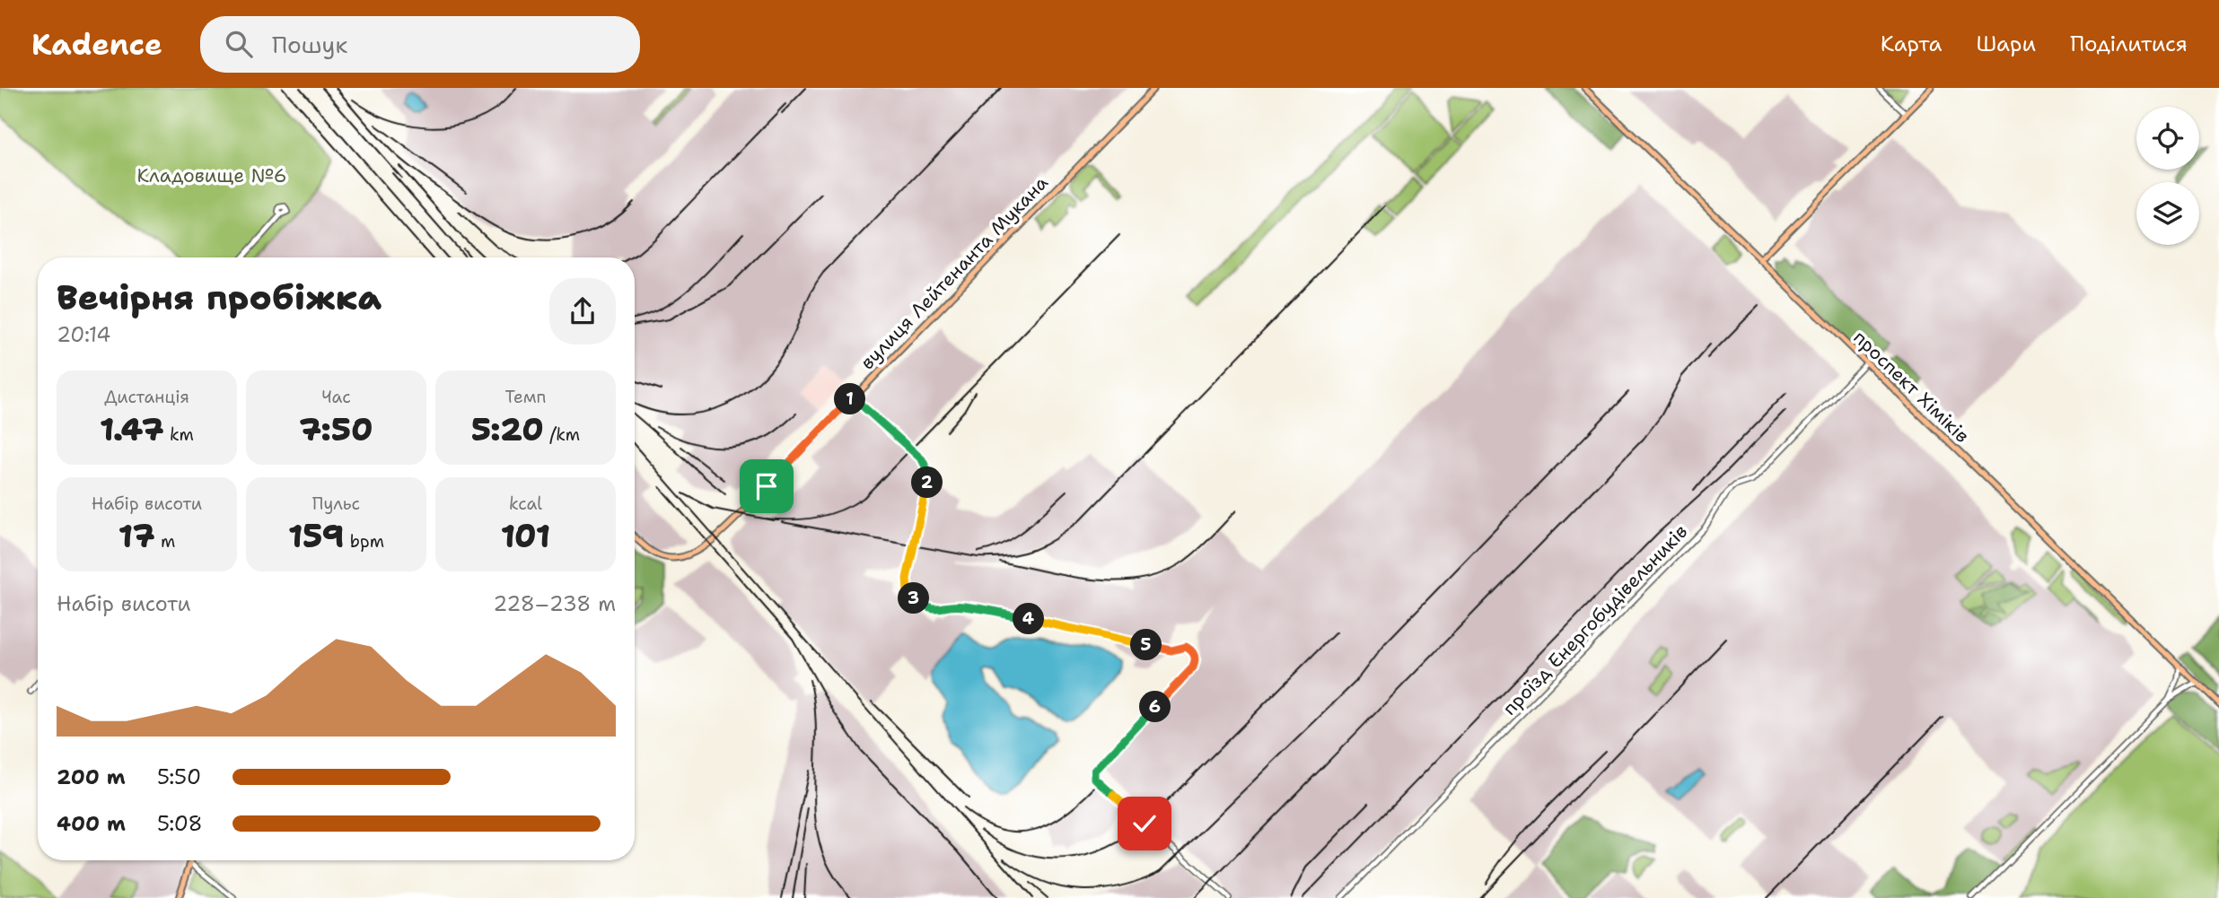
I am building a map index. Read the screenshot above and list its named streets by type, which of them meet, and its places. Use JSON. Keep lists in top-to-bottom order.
{
  "streets": {
    "main road": ["вулиця Лейтенанта Мукана", "проспект Хіміків"],
    "street": ["проїзд Енергобудівельників"]
  },
  "crossings": [
    ["проспект Хіміків", "проїзд Енергобудівельників"]
  ],
  "parks": ["Кладовище №6"],
  "page": {
    "header": "Kadence",
    "search": "Пошук",
    "nav": ["Карта", "Шари", "Поділитися"],
    "heading": ["Вечірня пробіжка", "20:14"],
    "stats": [
      ["Дистанція", "1.47 km"],
      ["Час", "7:50"],
      ["Темп", "5:20 /km"],
      ["Набір висоти", "17 m"],
      ["Пульс", "159 bpm"],
      ["kcal", "101"]
    ],
    "pins": [
      "1",
      "2",
      "3",
      "4",
      "5",
      "6"
    ],
    "chart": ["Набір висоти", "228–238 m"],
    "list": [
      {
        "name": "200 m",
        "note": "5:50"
      },
      {
        "name": "400 m",
        "note": "5:08"
      }
    ]
  }
}
